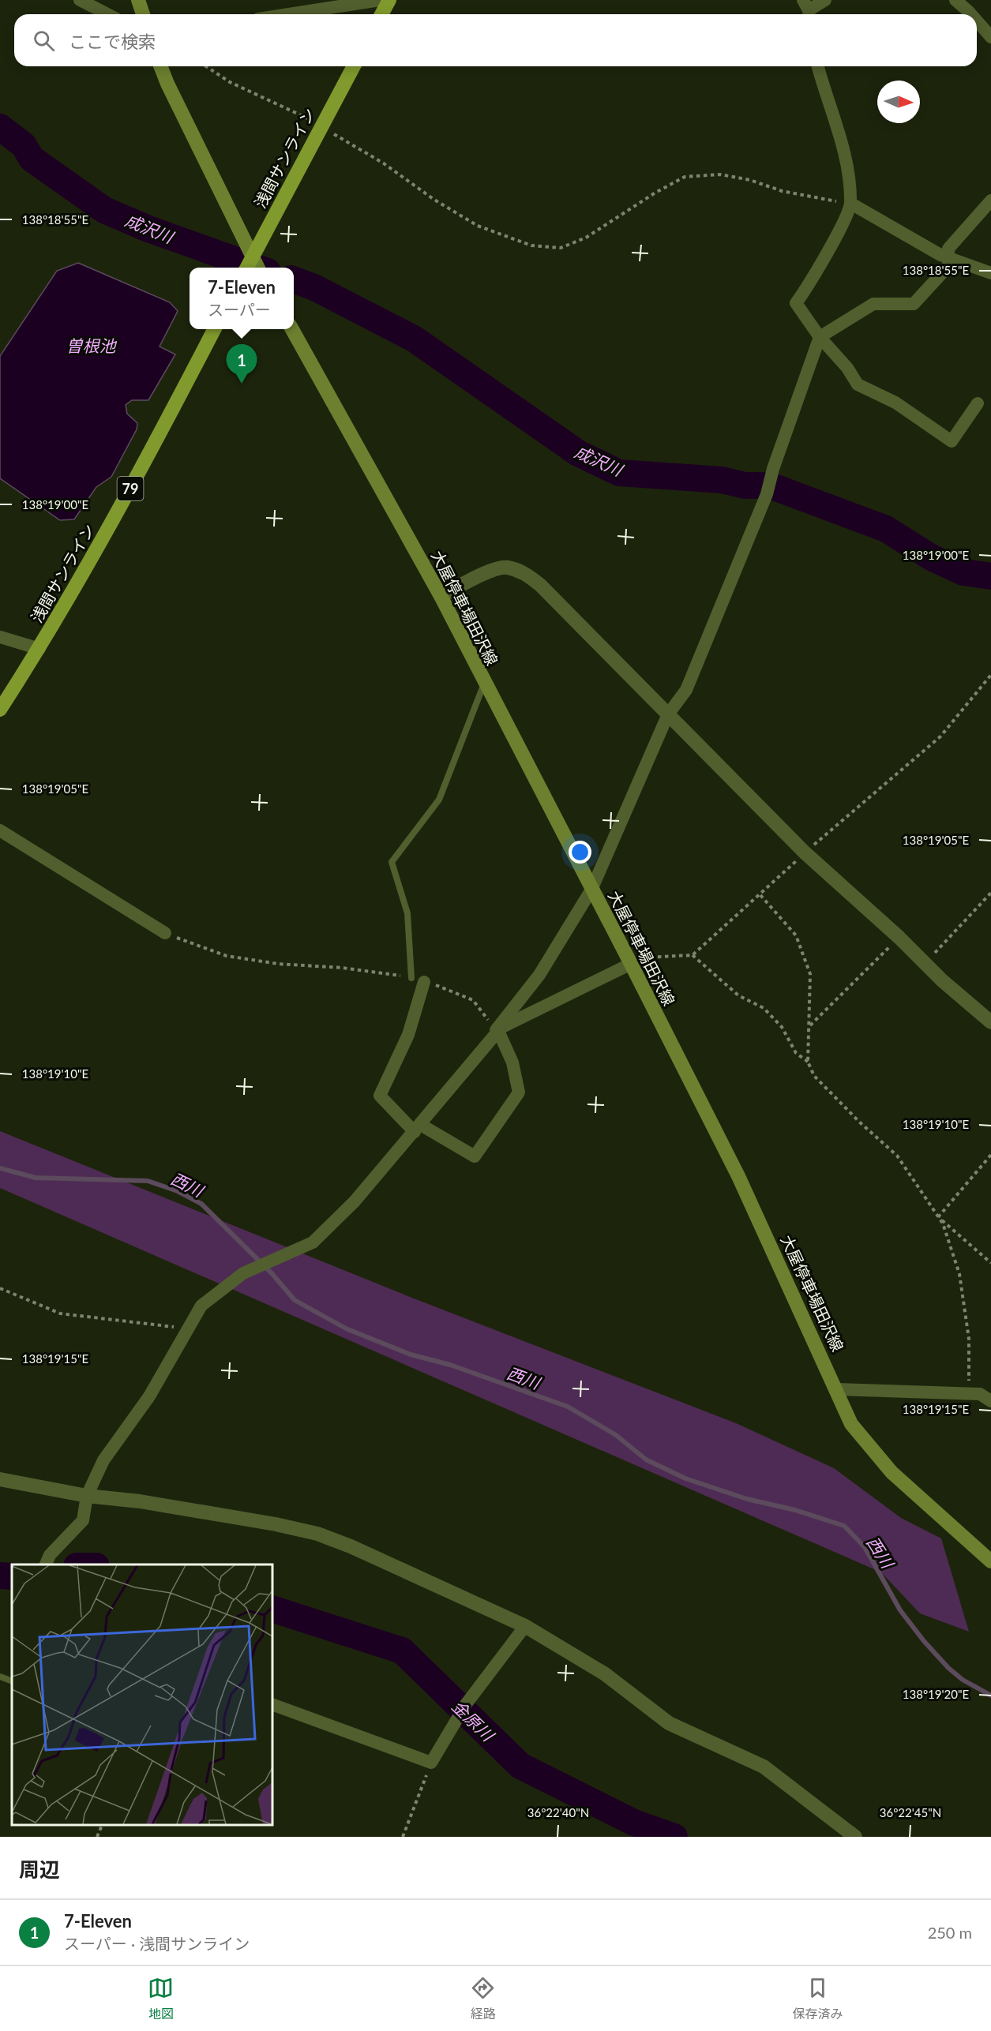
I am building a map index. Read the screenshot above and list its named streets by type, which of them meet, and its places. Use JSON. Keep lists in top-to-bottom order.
{
  "streets": {
    "main road": ["浅間サンライン", "79", "大屋停車場田沢線"]
  },
  "water": [
    "成沢川",
    "曽根池",
    "西川",
    "金原川"
  ],
  "north": "right",
  "page": {
    "search": "ここで検索",
    "popup": ["7-Eleven", "スーパー"],
    "pins": "1",
    "heading": "周辺",
    "list": [
      {
        "mark": "1",
        "name": "7-Eleven",
        "note": "スーパー · 浅間サンライン",
        "value": "250 m"
      }
    ],
    "nav": ["地図", "経路", "保存済み"]
  },
  "coordinates": [
    "138°18'55\"E",
    "138°19'00\"E",
    "138°19'05\"E",
    "138°19'10\"E",
    "138°19'15\"E",
    "138°19'20\"E",
    "36°22'40\"N",
    "36°22'45\"N"
  ]
}
